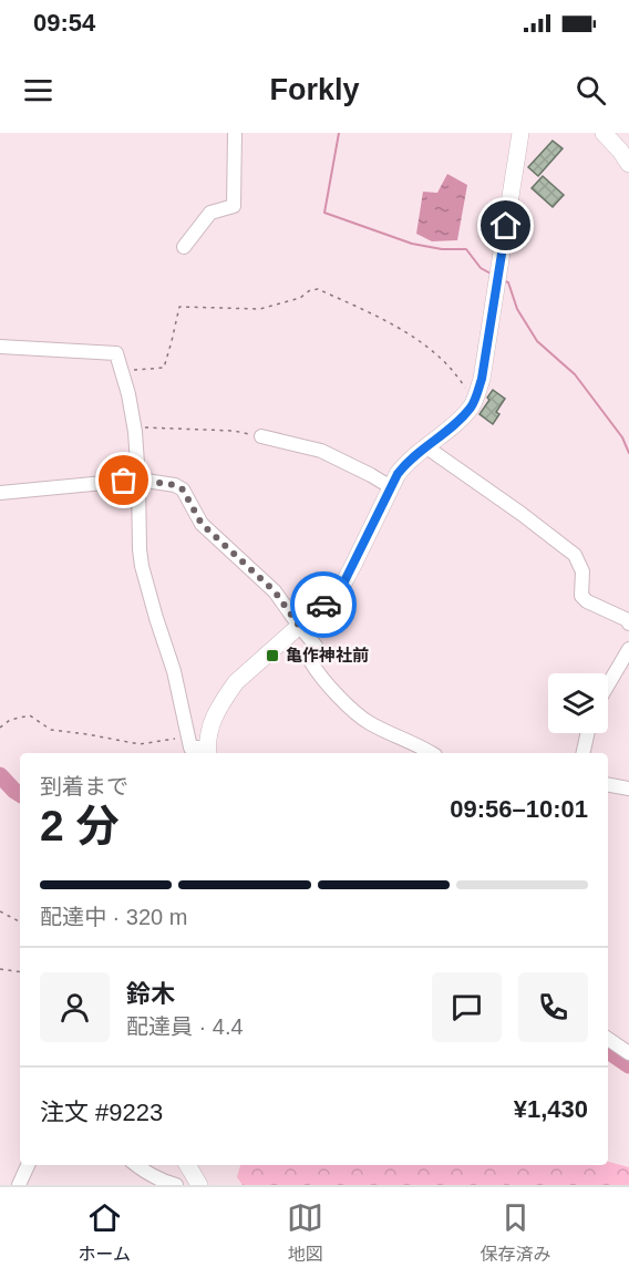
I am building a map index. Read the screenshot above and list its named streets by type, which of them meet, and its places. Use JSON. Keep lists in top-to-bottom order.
{
  "places": {
    "transit": ["亀作神社前"]
  },
  "page": {
    "status": "09:54",
    "header": "Forkly",
    "heading": ["2 分", "到着まで", "09:56–10:01"],
    "panel": [
      "鈴木",
      "配達員 · 4.4",
      "注文 #9223",
      "¥1,430"
    ],
    "bar": "配達中 · 320 m",
    "tabs": ["ホーム", "地図", "保存済み"]
  }
}
